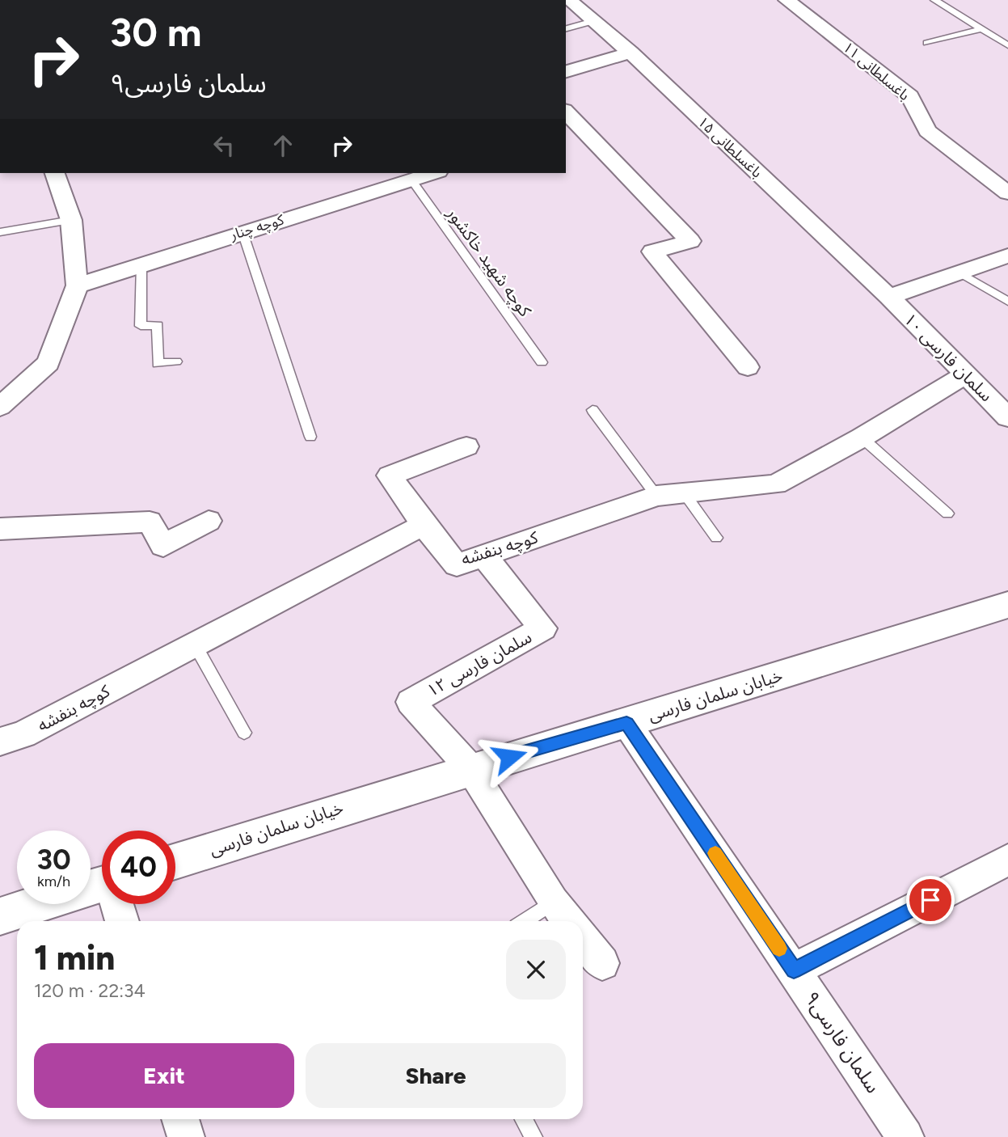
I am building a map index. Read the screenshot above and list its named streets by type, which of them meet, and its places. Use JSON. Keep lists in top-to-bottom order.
{
  "streets": {
    "street": [
      "باغسلطانی ۱۱",
      "باغسلطانی ۱۵",
      "کوچه چنار",
      "سلمان فارسی ۱۰",
      "کوچه بنفشه",
      "سلمان فارسی ۱۲",
      "خیابان سلمان فارسی",
      "سلمان فارسی۹"
    ],
    "lane": ["کوچه شهید خاکشور"]
  },
  "crossings": [
    ["باغسلطانی ۱۵", "سلمان فارسی ۱۰"],
    ["کوچه چنار", "کوچه شهید خاکشور"],
    ["سلمان فارسی ۱۰", "کوچه بنفشه"],
    ["کوچه بنفشه", "سلمان فارسی ۱۲"],
    ["سلمان فارسی ۱۲", "خیابان سلمان فارسی"],
    ["خیابان سلمان فارسی", "سلمان فارسی۹"]
  ],
  "page": {
    "turn": ["30 m", "سلمان فارسی۹"],
    "speed": "30 km/h",
    "limit": "40",
    "heading": ["1 min", "120 m · 22:34"],
    "buttons": ["Exit", "Share"]
  }
}
